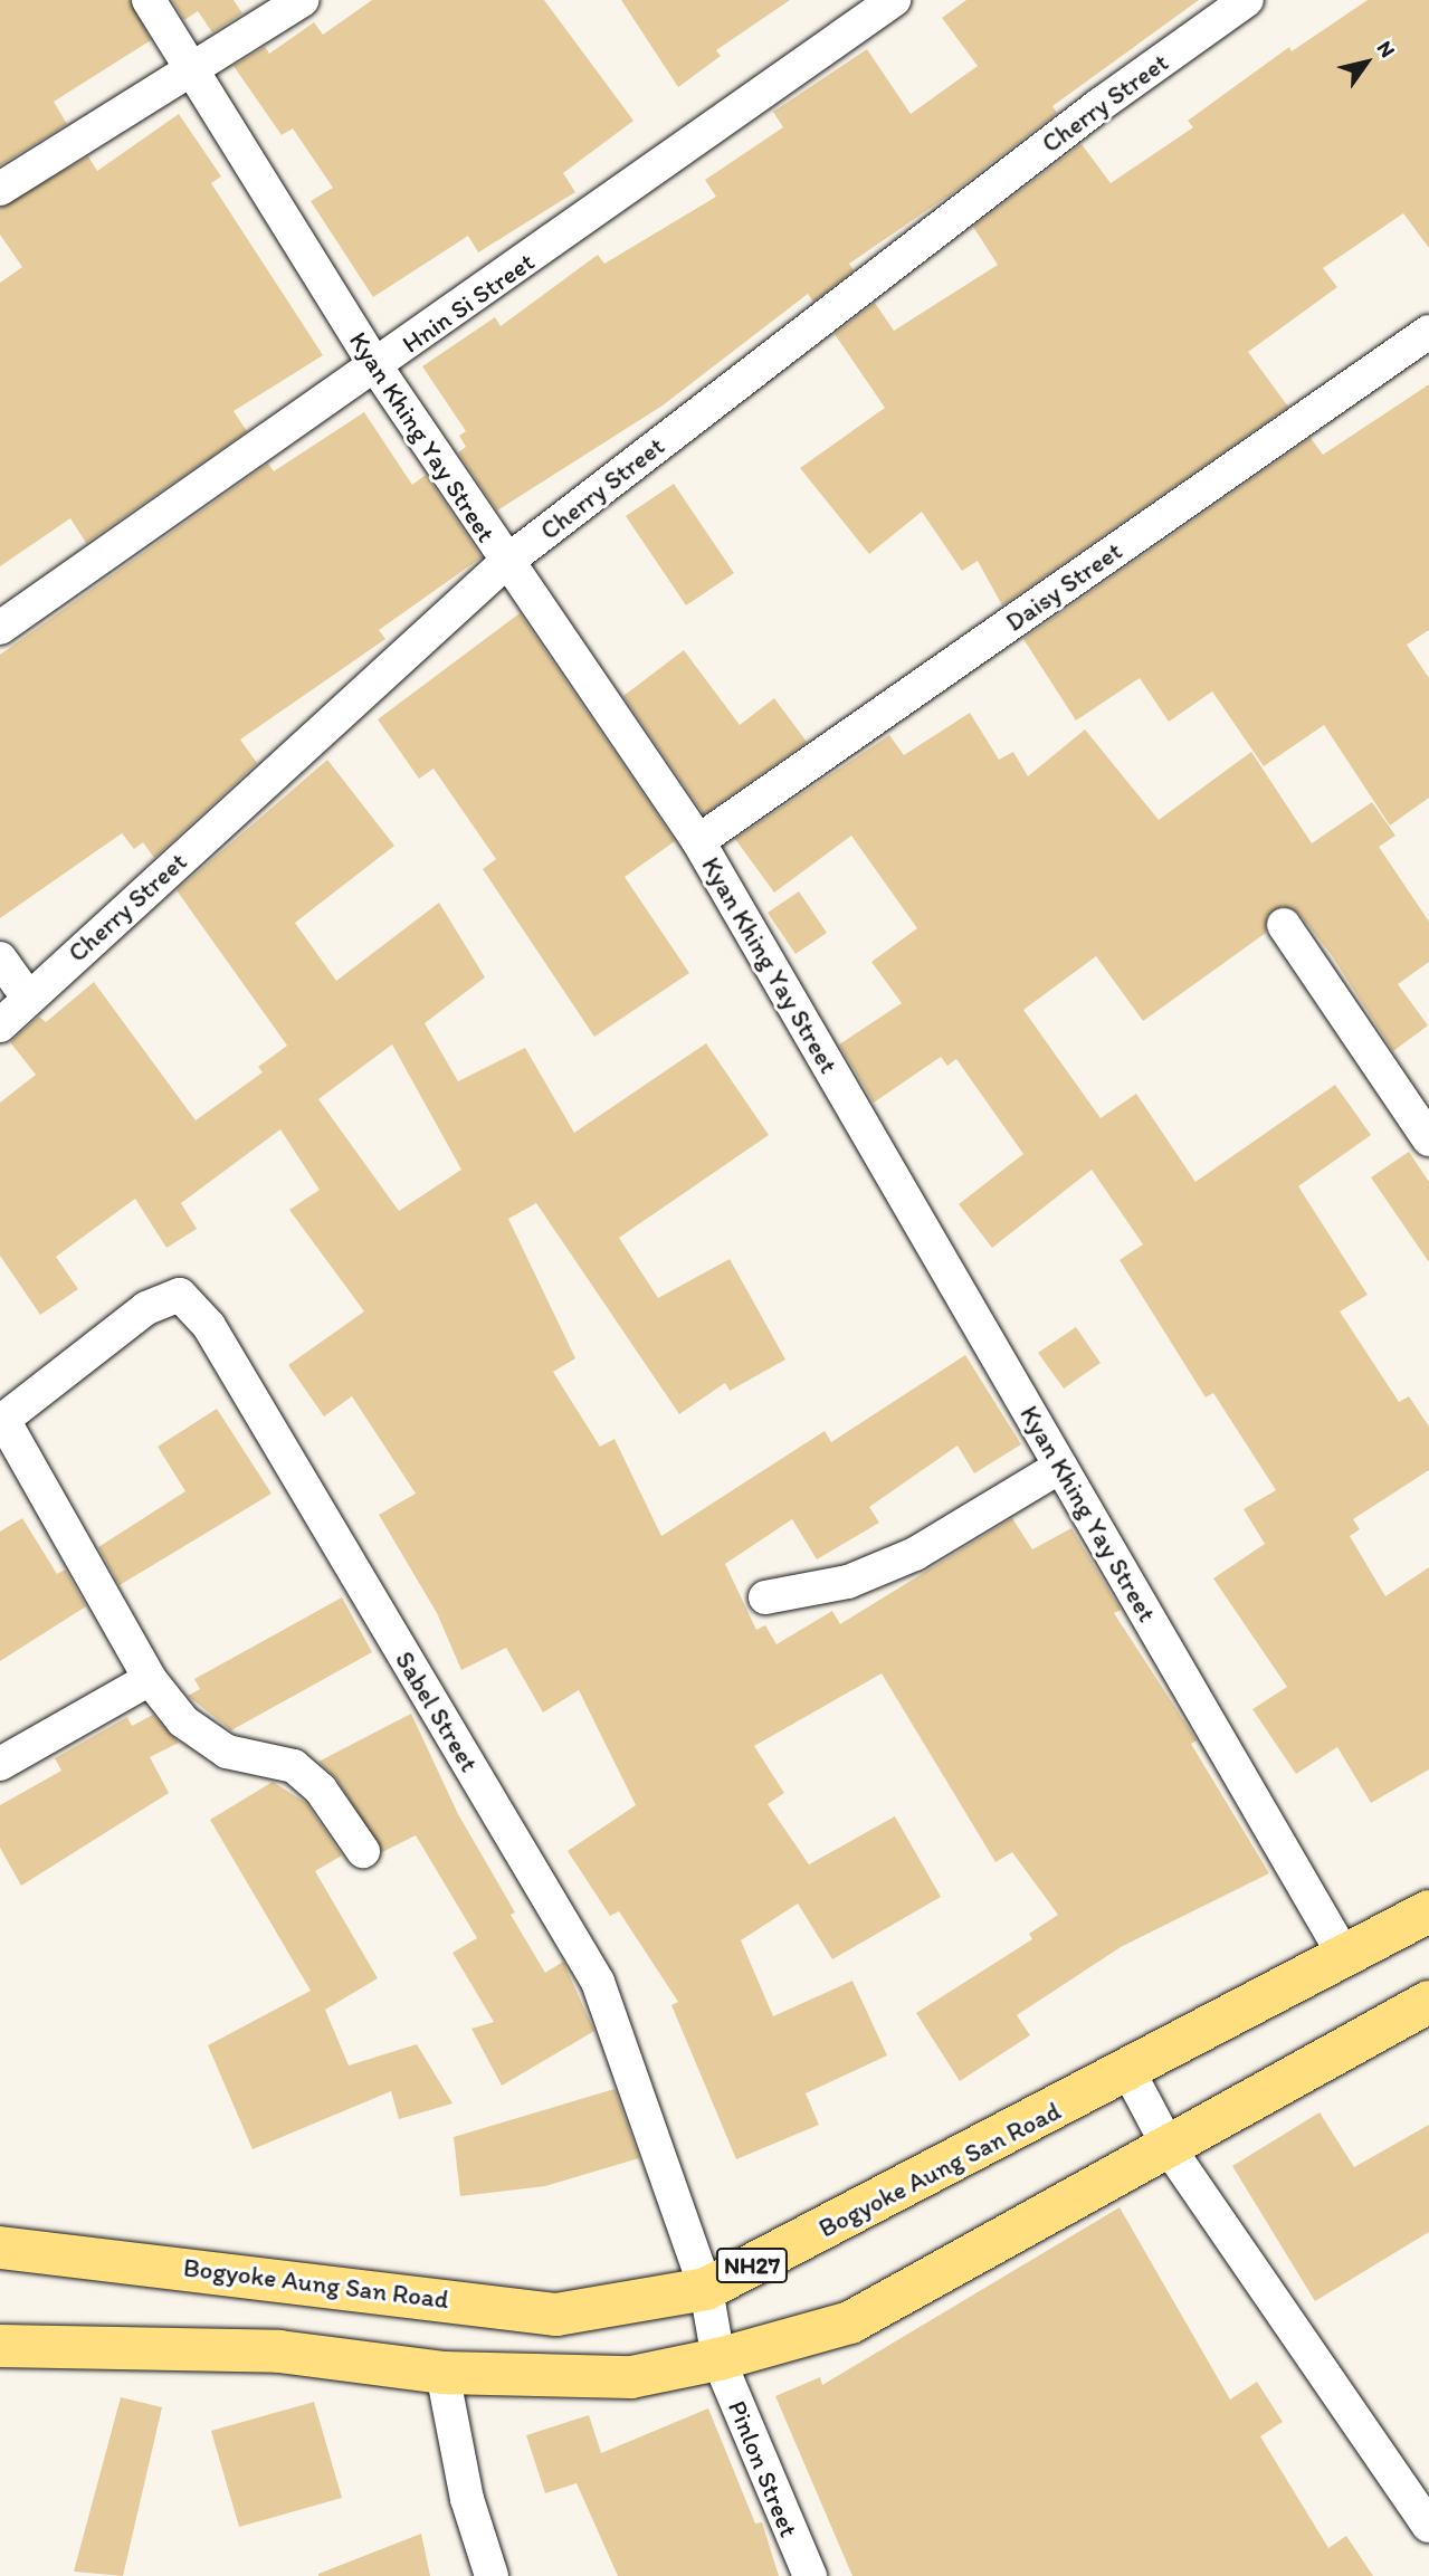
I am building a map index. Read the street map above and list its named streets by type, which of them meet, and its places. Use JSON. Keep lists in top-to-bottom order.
{
  "streets": {
    "highway": ["Bogyoke Aung San Road", "NH27"],
    "street": [
      "Cherry Street",
      "Hnin Si Street",
      "Kyan Khing Yay Street",
      "Daisy Street",
      "Sabel Street",
      "Pinlon Street"
    ]
  },
  "crossings": [
    ["Cherry Street", "Kyan Khing Yay Street"],
    ["Hnin Si Street", "Kyan Khing Yay Street"],
    ["Kyan Khing Yay Street", "Daisy Street"],
    ["Kyan Khing Yay Street", "Bogyoke Aung San Road"],
    ["Sabel Street", "Bogyoke Aung San Road"],
    ["Sabel Street", "Pinlon Street"]
  ],
  "north": "top right"
}
